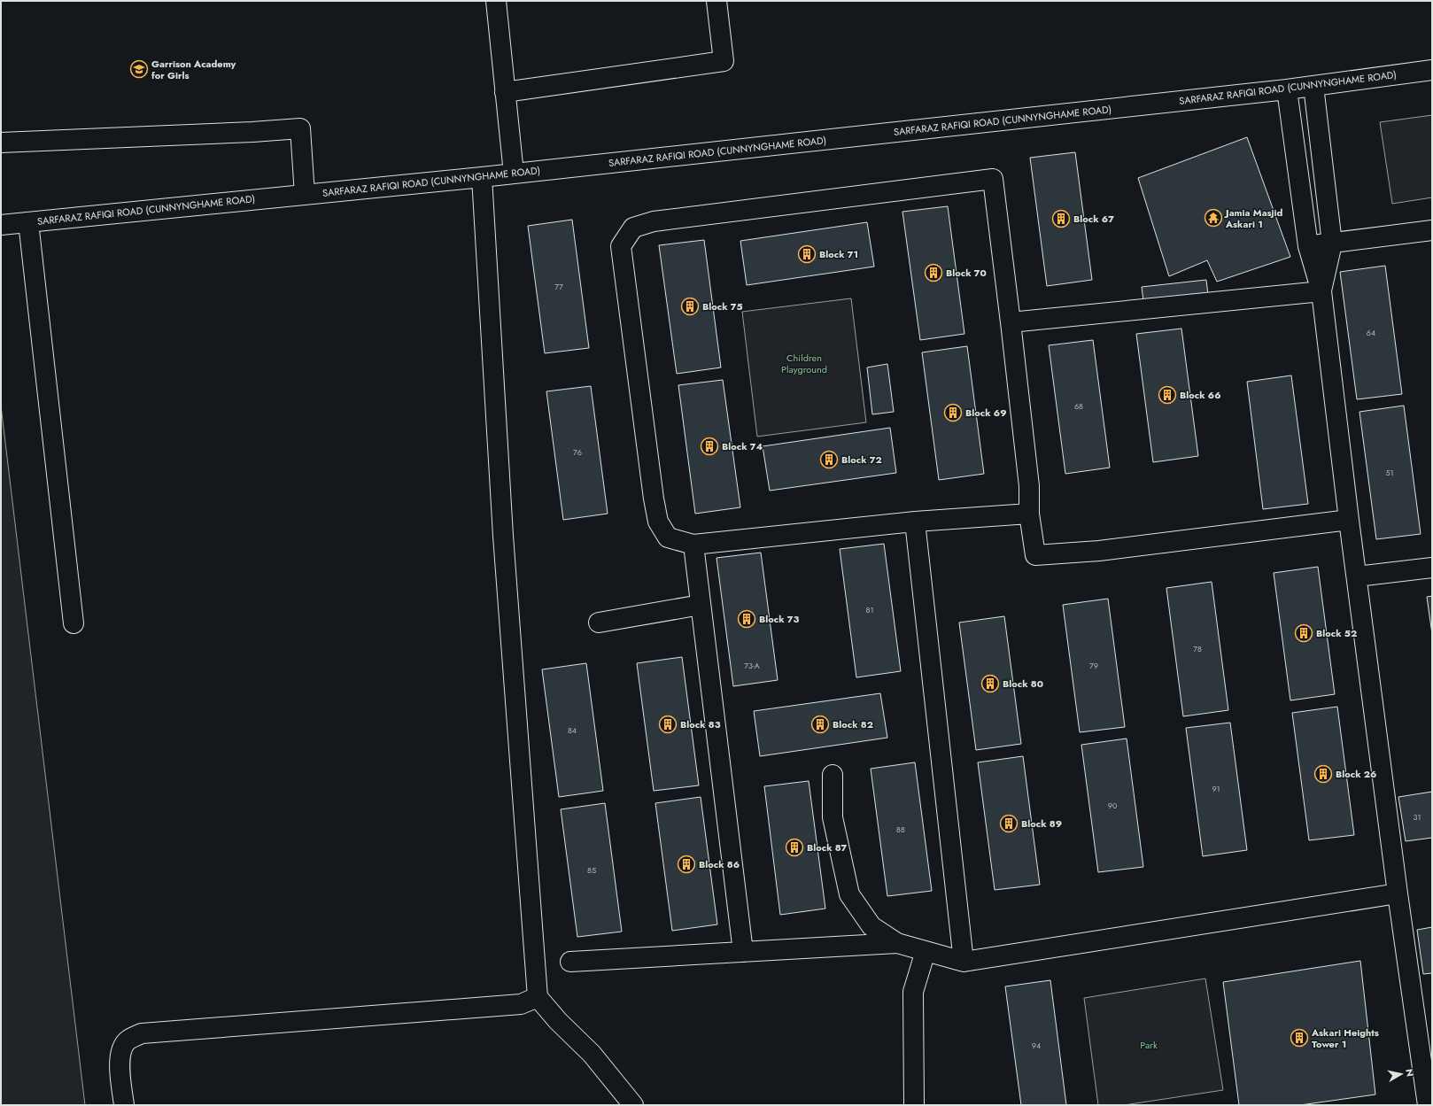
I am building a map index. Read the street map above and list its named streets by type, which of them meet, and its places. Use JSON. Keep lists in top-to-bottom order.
{
  "streets": {
    "street": ["SARFARAZ RAFIQI ROAD (CUNNYNGHAME ROAD)"]
  },
  "parks": ["Children Playground", "Park"],
  "places": {
    "school or university": ["Garrison Academy for Girls"],
    "temple": ["Jamia Masjid Askari 1"],
    "building": [
      "Block 67",
      "Block 71",
      "Block 70",
      "Block 75",
      "Block 66",
      "Block 69",
      "Block 74",
      "Block 72",
      "Block 73",
      "Block 52",
      "Block 80",
      "Block 83",
      "Block 82",
      "Block 26",
      "Block 89",
      "Block 87",
      "Block 86",
      "Askari Heights Tower 1"
    ]
  },
  "house_numbers": [
    "77",
    "64",
    "68",
    "76",
    "51",
    "81",
    "78",
    "73-A",
    "79",
    "84",
    "91",
    "90",
    "31",
    "88",
    "85",
    "94"
  ],
  "north": "right"
}
